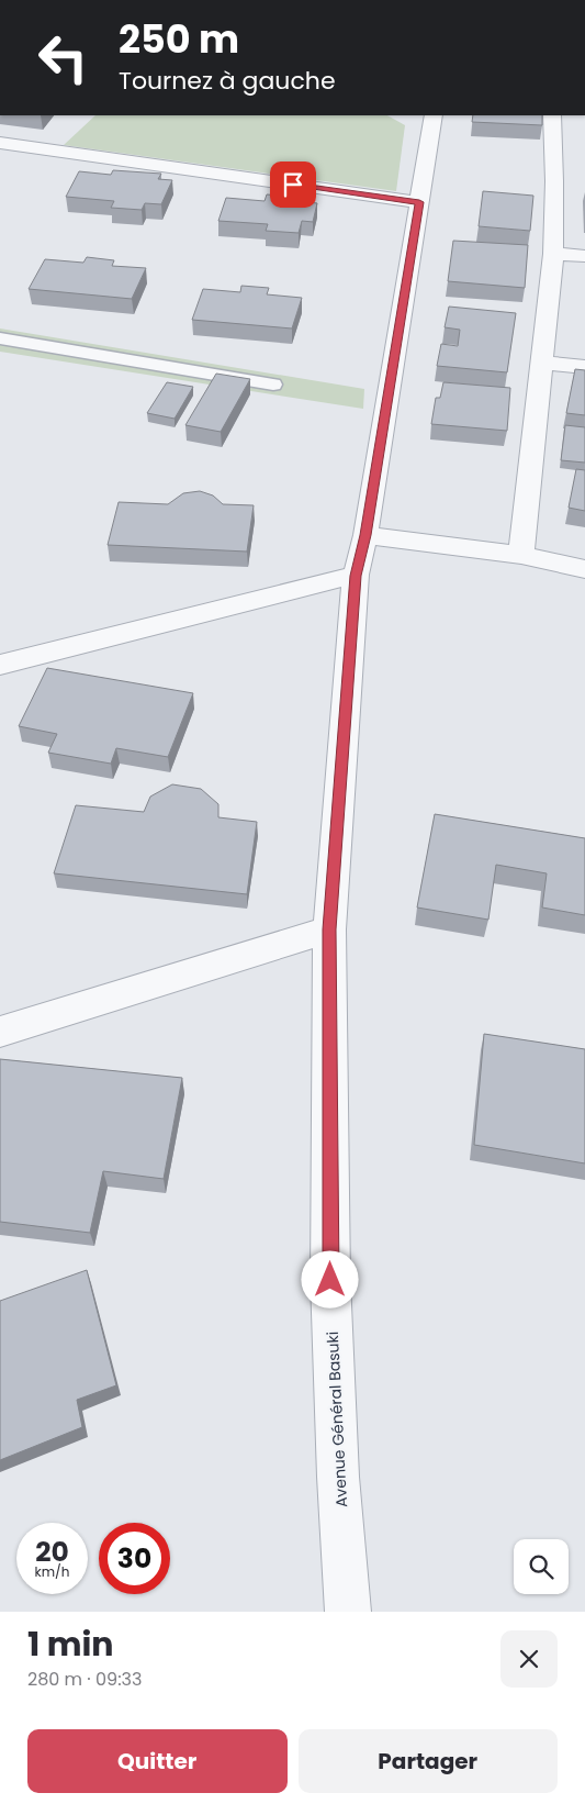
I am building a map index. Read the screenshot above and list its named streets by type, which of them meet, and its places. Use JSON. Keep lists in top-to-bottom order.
{
  "streets": {
    "street": ["Avenue Général Basuki"]
  },
  "page": {
    "turn": ["250 m", "Tournez à gauche"],
    "speed": "20 km/h",
    "limit": "30",
    "heading": ["1 min", "280 m · 09:33"],
    "buttons": ["Quitter", "Partager"]
  }
}
